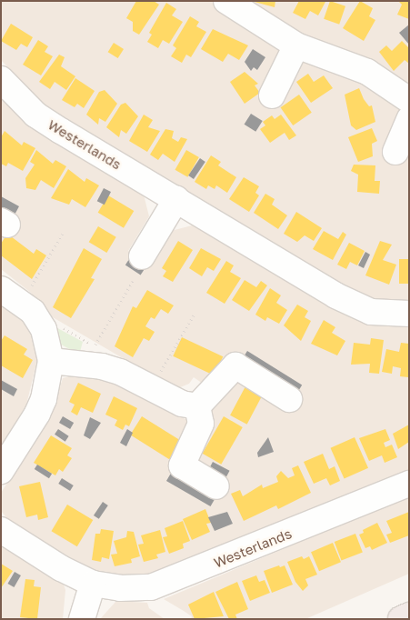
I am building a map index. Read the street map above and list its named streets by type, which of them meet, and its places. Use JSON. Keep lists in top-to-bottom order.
{
  "streets": {
    "street": ["Westerlands"]
  }
}
